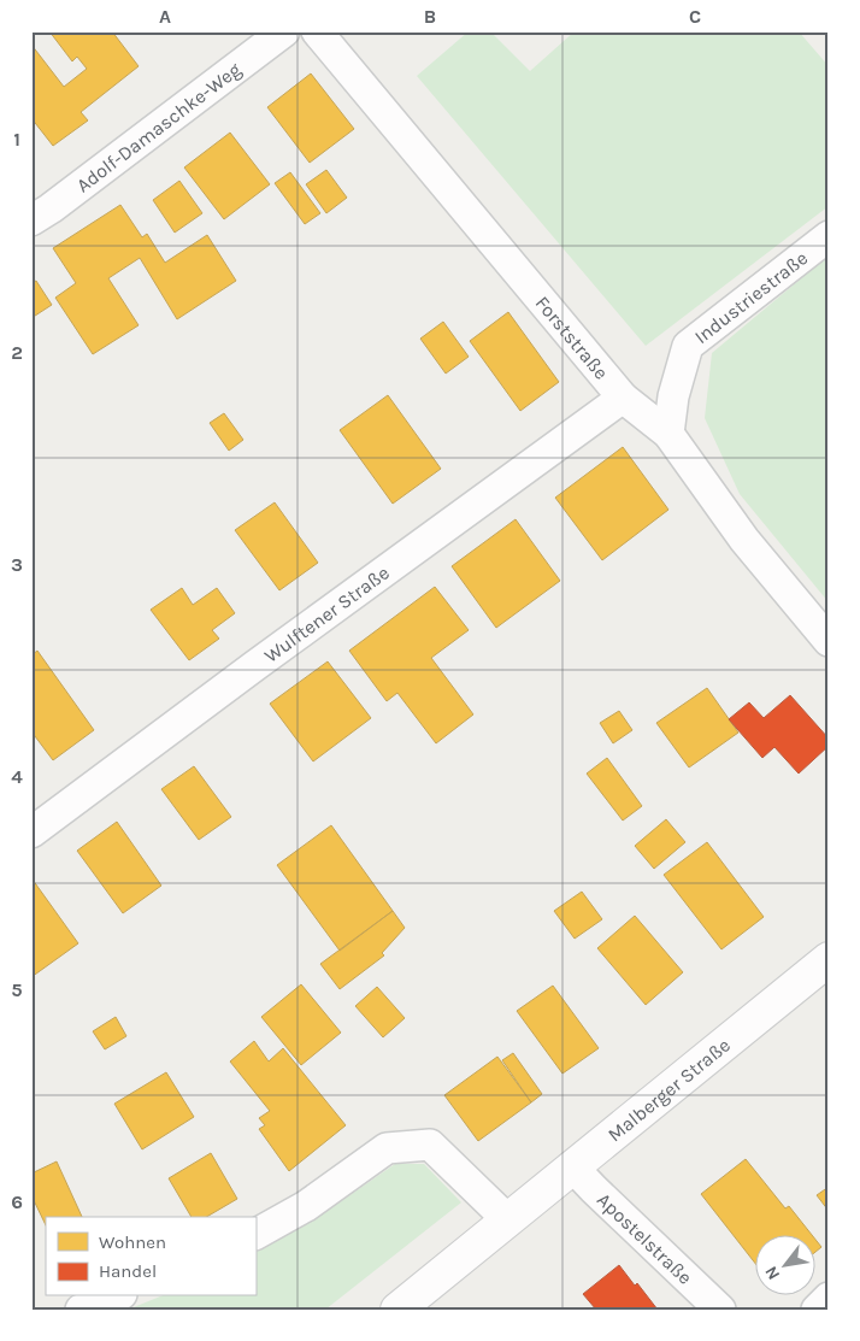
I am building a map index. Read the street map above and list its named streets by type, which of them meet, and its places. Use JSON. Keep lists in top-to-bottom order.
{
  "streets": {
    "street": [
      "Adolf-Damaschke-Weg",
      "Industriestraße",
      "Forststraße",
      "Wulftener Straße",
      "Malberger Straße",
      "Apostelstraße"
    ]
  },
  "crossings": [
    ["Industriestraße", "Forststraße"],
    ["Forststraße", "Wulftener Straße"],
    ["Malberger Straße", "Apostelstraße"]
  ],
  "legend": ["Wohnen", "Handel"],
  "north": "bottom left",
  "grid": {
    "columns": ["A", "B", "C"],
    "rows": [
      "1",
      "2",
      "3",
      "4",
      "5",
      "6"
    ]
  }
}
